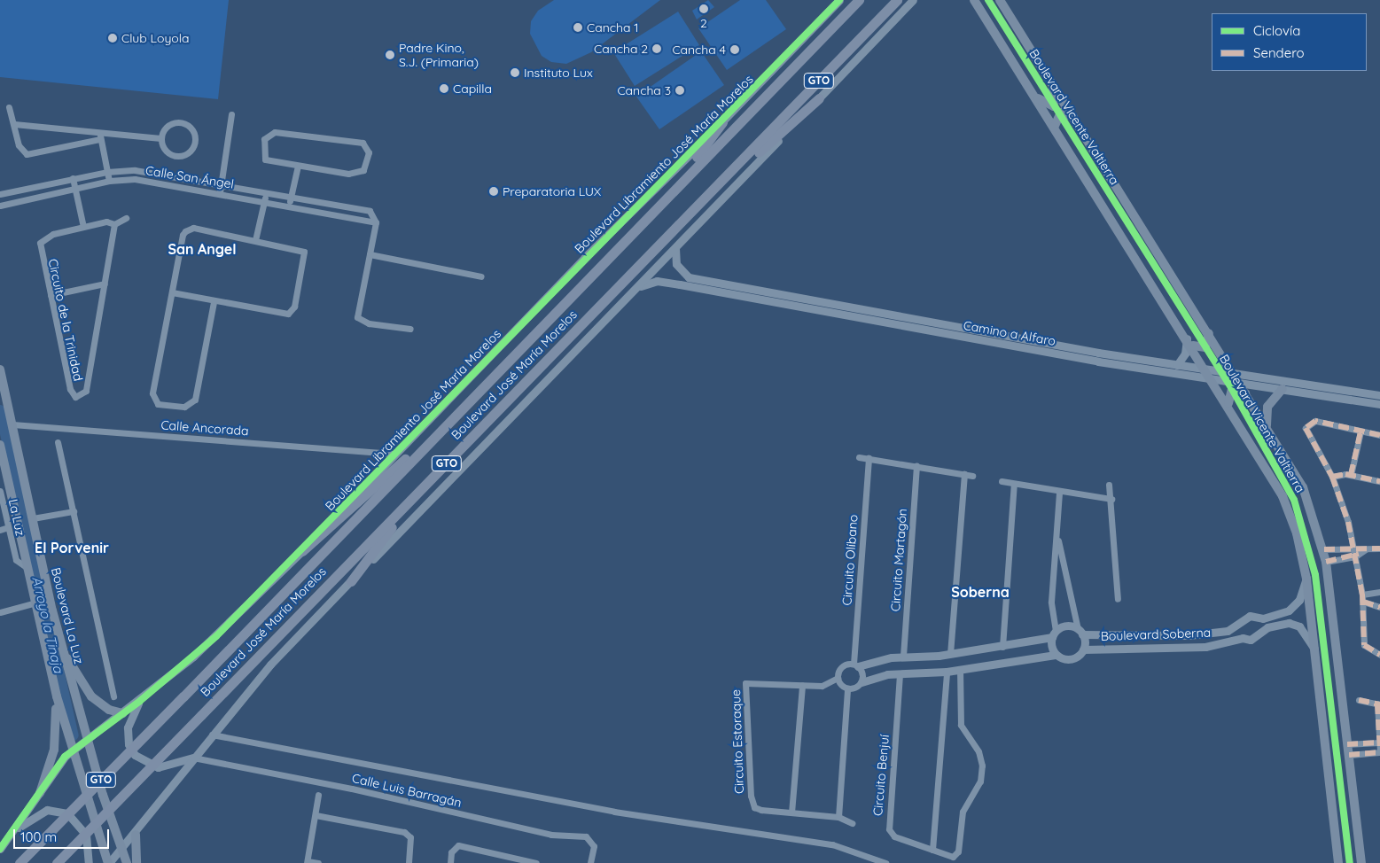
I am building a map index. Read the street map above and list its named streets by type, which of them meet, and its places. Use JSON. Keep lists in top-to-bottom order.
{
  "streets": {
    "main road": [
      "GTO",
      "Boulevard Vicente Valtierra",
      "Boulevard José María Morelos",
      "Boulevard La Luz"
    ],
    "street": [
      "Boulevard Libramiento José María Morelos",
      "Calle San Ángel",
      "Circuito de la Trinidad",
      "Camino a Alfaro",
      "Calle Ancorada",
      "La Luz",
      "Circuito Olíbano",
      "Circuito Martagón",
      "Boulevard Soberna",
      "Circuito Estoraque",
      "Circuito Benjuí",
      "Calle Luis Barragán"
    ]
  },
  "crossings": [
    ["Boulevard Vicente Valtierra", "Camino a Alfaro"],
    ["Boulevard Vicente Valtierra", "Boulevard Soberna"],
    ["Boulevard Libramiento José María Morelos", "Calle Ancorada"],
    ["Boulevard Libramiento José María Morelos", "Boulevard La Luz"],
    ["Calle Ancorada", "Boulevard La Luz"],
    ["Circuito Olíbano", "Circuito Estoraque"]
  ],
  "districts": ["San Angel", "El Porvenir", "Soberna"],
  "water": ["Arroyo la Tinaja"],
  "places": [
    "2",
    "Cancha 1",
    "Club Loyola",
    "Cancha 2",
    "Cancha 4",
    "Padre Kino, S.J. (Primaria)",
    "Instituto Lux",
    "Capilla",
    "Cancha 3",
    "Preparatoria LUX"
  ],
  "legend": ["Ciclovía", "Sendero"],
  "scale_bar": "100 m"
}
